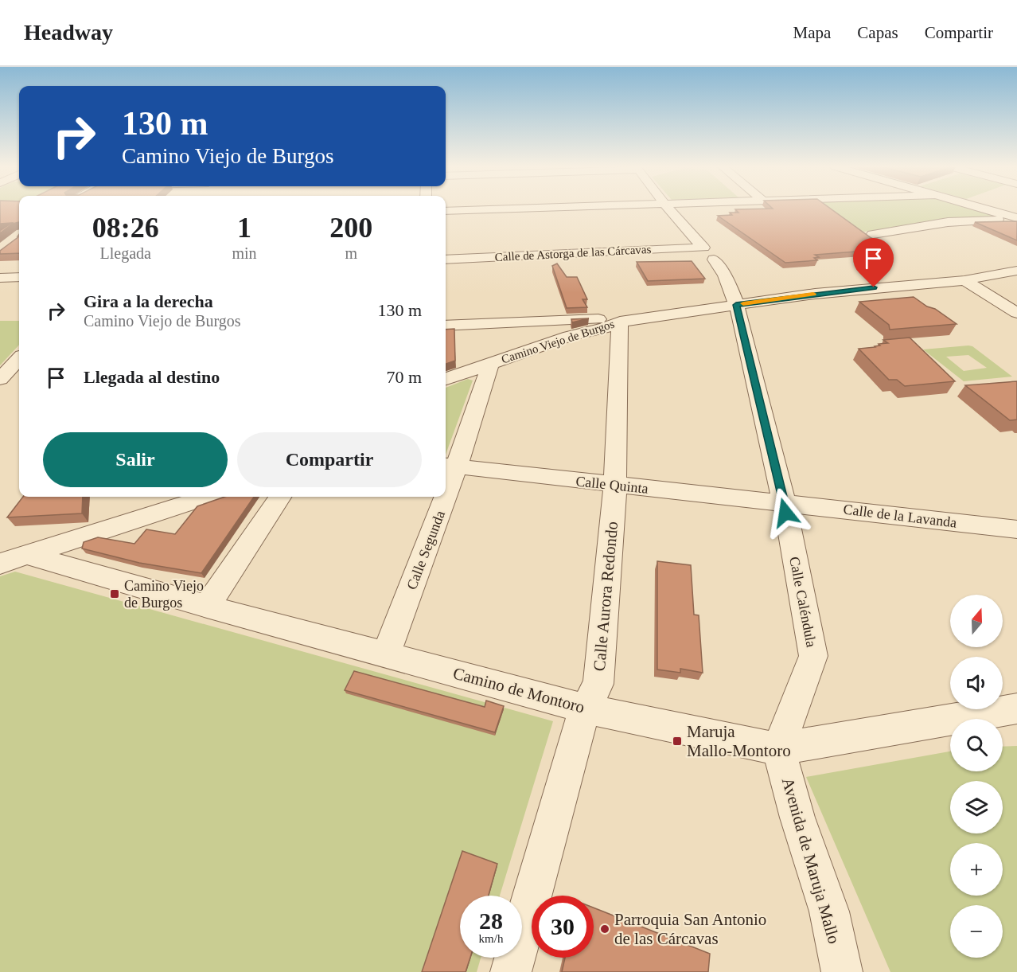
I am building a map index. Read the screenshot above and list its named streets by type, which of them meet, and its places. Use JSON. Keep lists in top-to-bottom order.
{
  "streets": {
    "street": [
      "Calle de Astorga de las Cárcavas",
      "Camino Viejo de Burgos",
      "Calle Quinta",
      "Calle de la Lavanda",
      "Calle Segunda",
      "Calle Aurora Redondo",
      "Calle Caléndula",
      "Camino de Montoro",
      "Avenida de Maruja Mallo"
    ]
  },
  "crossings": [
    ["Camino Viejo de Burgos", "Calle Segunda"],
    ["Camino Viejo de Burgos", "Calle Aurora Redondo"],
    ["Camino Viejo de Burgos", "Calle Caléndula"],
    ["Calle Quinta", "Calle de la Lavanda"],
    ["Calle Quinta", "Calle Segunda"],
    ["Calle Quinta", "Calle Aurora Redondo"],
    ["Calle Quinta", "Calle Caléndula"],
    ["Calle de la Lavanda", "Calle Caléndula"],
    ["Calle Segunda", "Camino de Montoro"],
    ["Calle Aurora Redondo", "Camino de Montoro"],
    ["Calle Caléndula", "Camino de Montoro"],
    ["Calle Caléndula", "Avenida de Maruja Mallo"],
    ["Camino de Montoro", "Avenida de Maruja Mallo"]
  ],
  "places": {
    "transit": ["Camino Viejo de Burgos", "Maruja Mallo-Montoro"],
    "other": ["Parroquia San Antonio de las Cárcavas"]
  },
  "north": "top",
  "page": {
    "header": "Headway",
    "nav": ["Mapa", "Capas", "Compartir"],
    "turn": ["130 m", "Camino Viejo de Burgos"],
    "eta": [
      "08:26",
      "Llegada",
      "1",
      "min",
      "200",
      "m"
    ],
    "list": [
      {
        "name": "Gira a la derecha",
        "note": "Camino Viejo de Burgos",
        "value": "130 m"
      },
      {
        "name": "Llegada al destino",
        "value": "70 m"
      }
    ],
    "buttons": ["Salir", "Compartir"],
    "map_buttons": ["+", "−"],
    "speed": "28 km/h",
    "limit": "30"
  }
}
